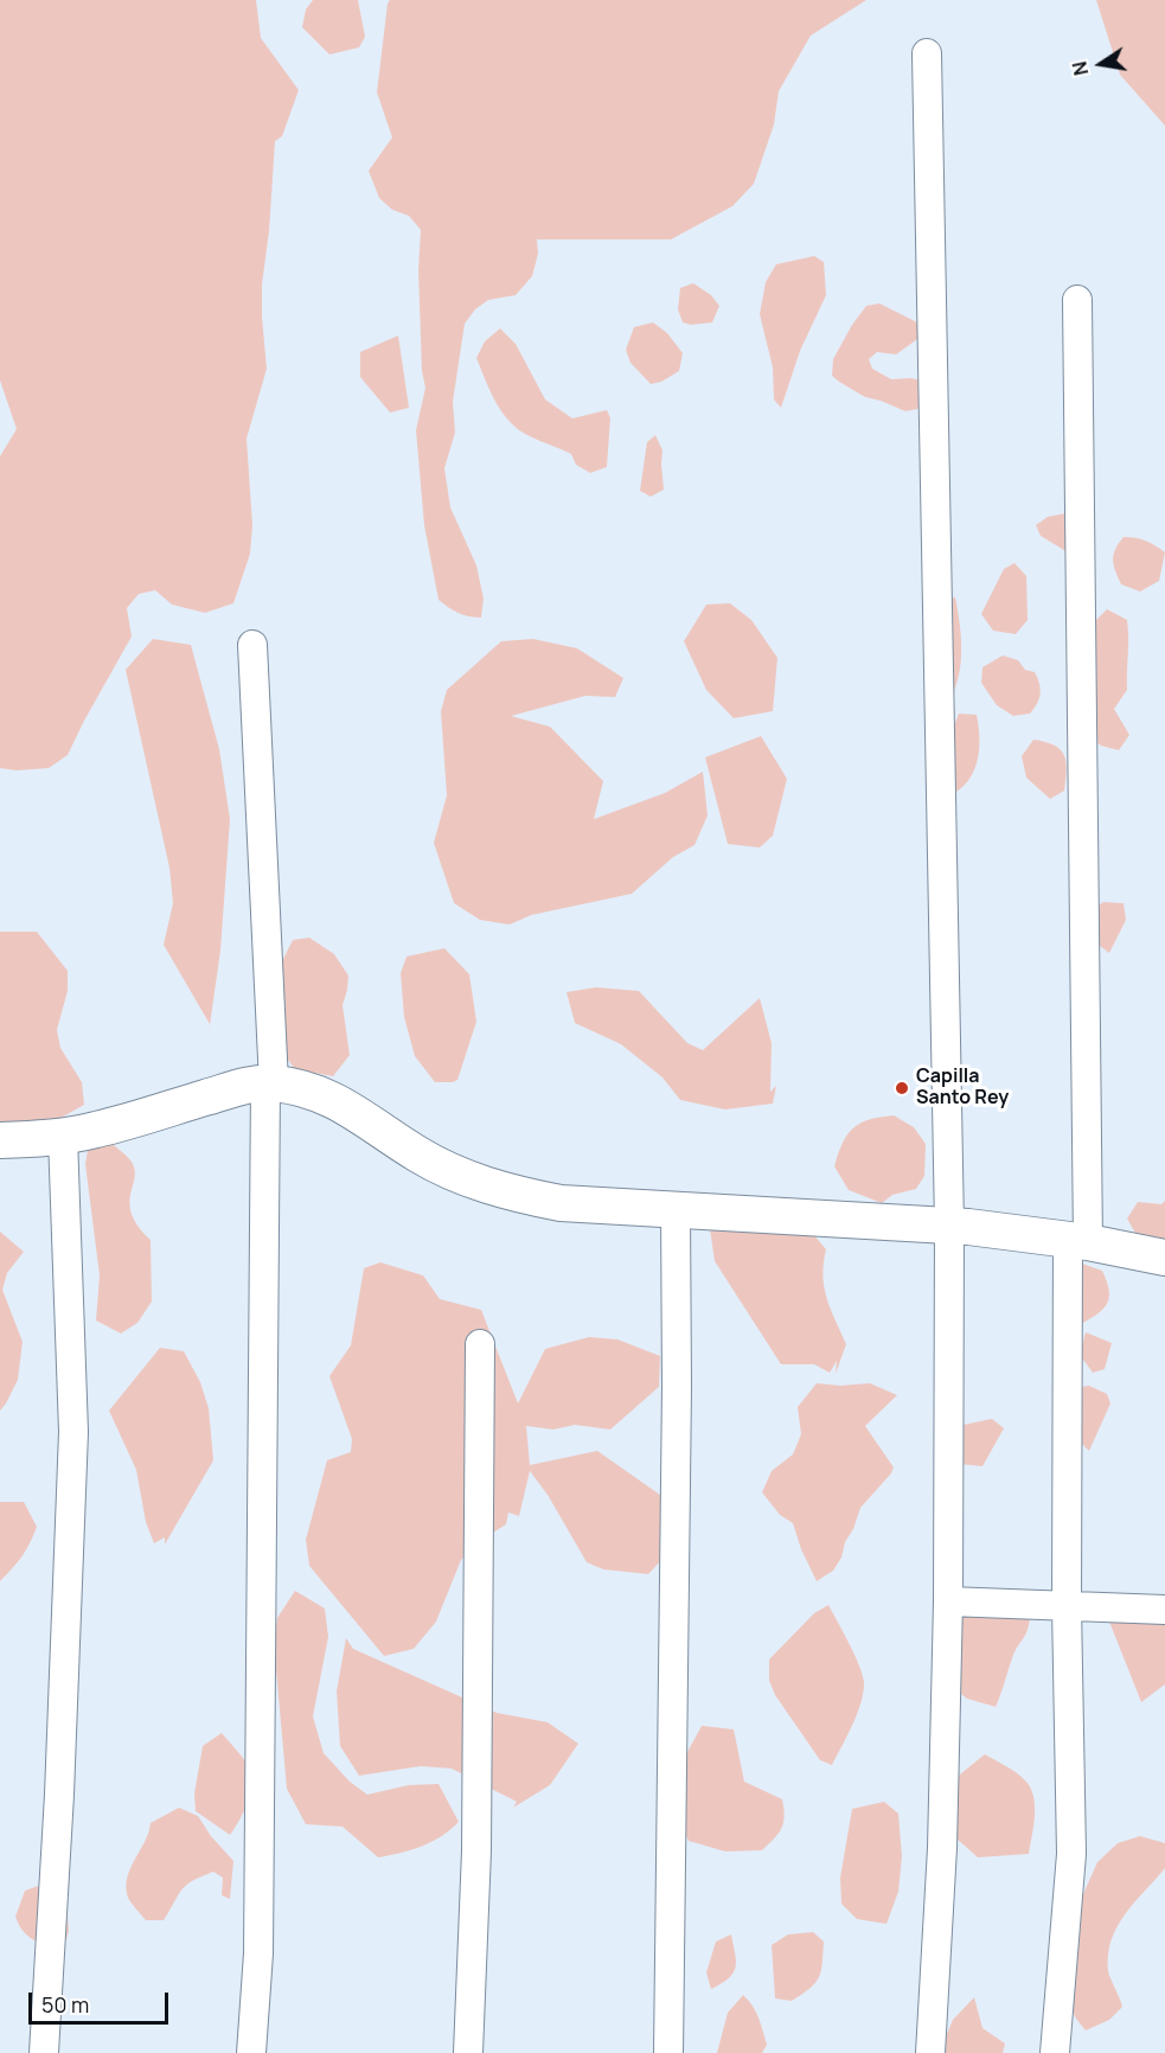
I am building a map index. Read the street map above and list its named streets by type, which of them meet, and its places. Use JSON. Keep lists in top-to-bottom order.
{
  "places": ["Capilla Santo Rey"],
  "scale_bar": "50 m",
  "north": "left"
}
